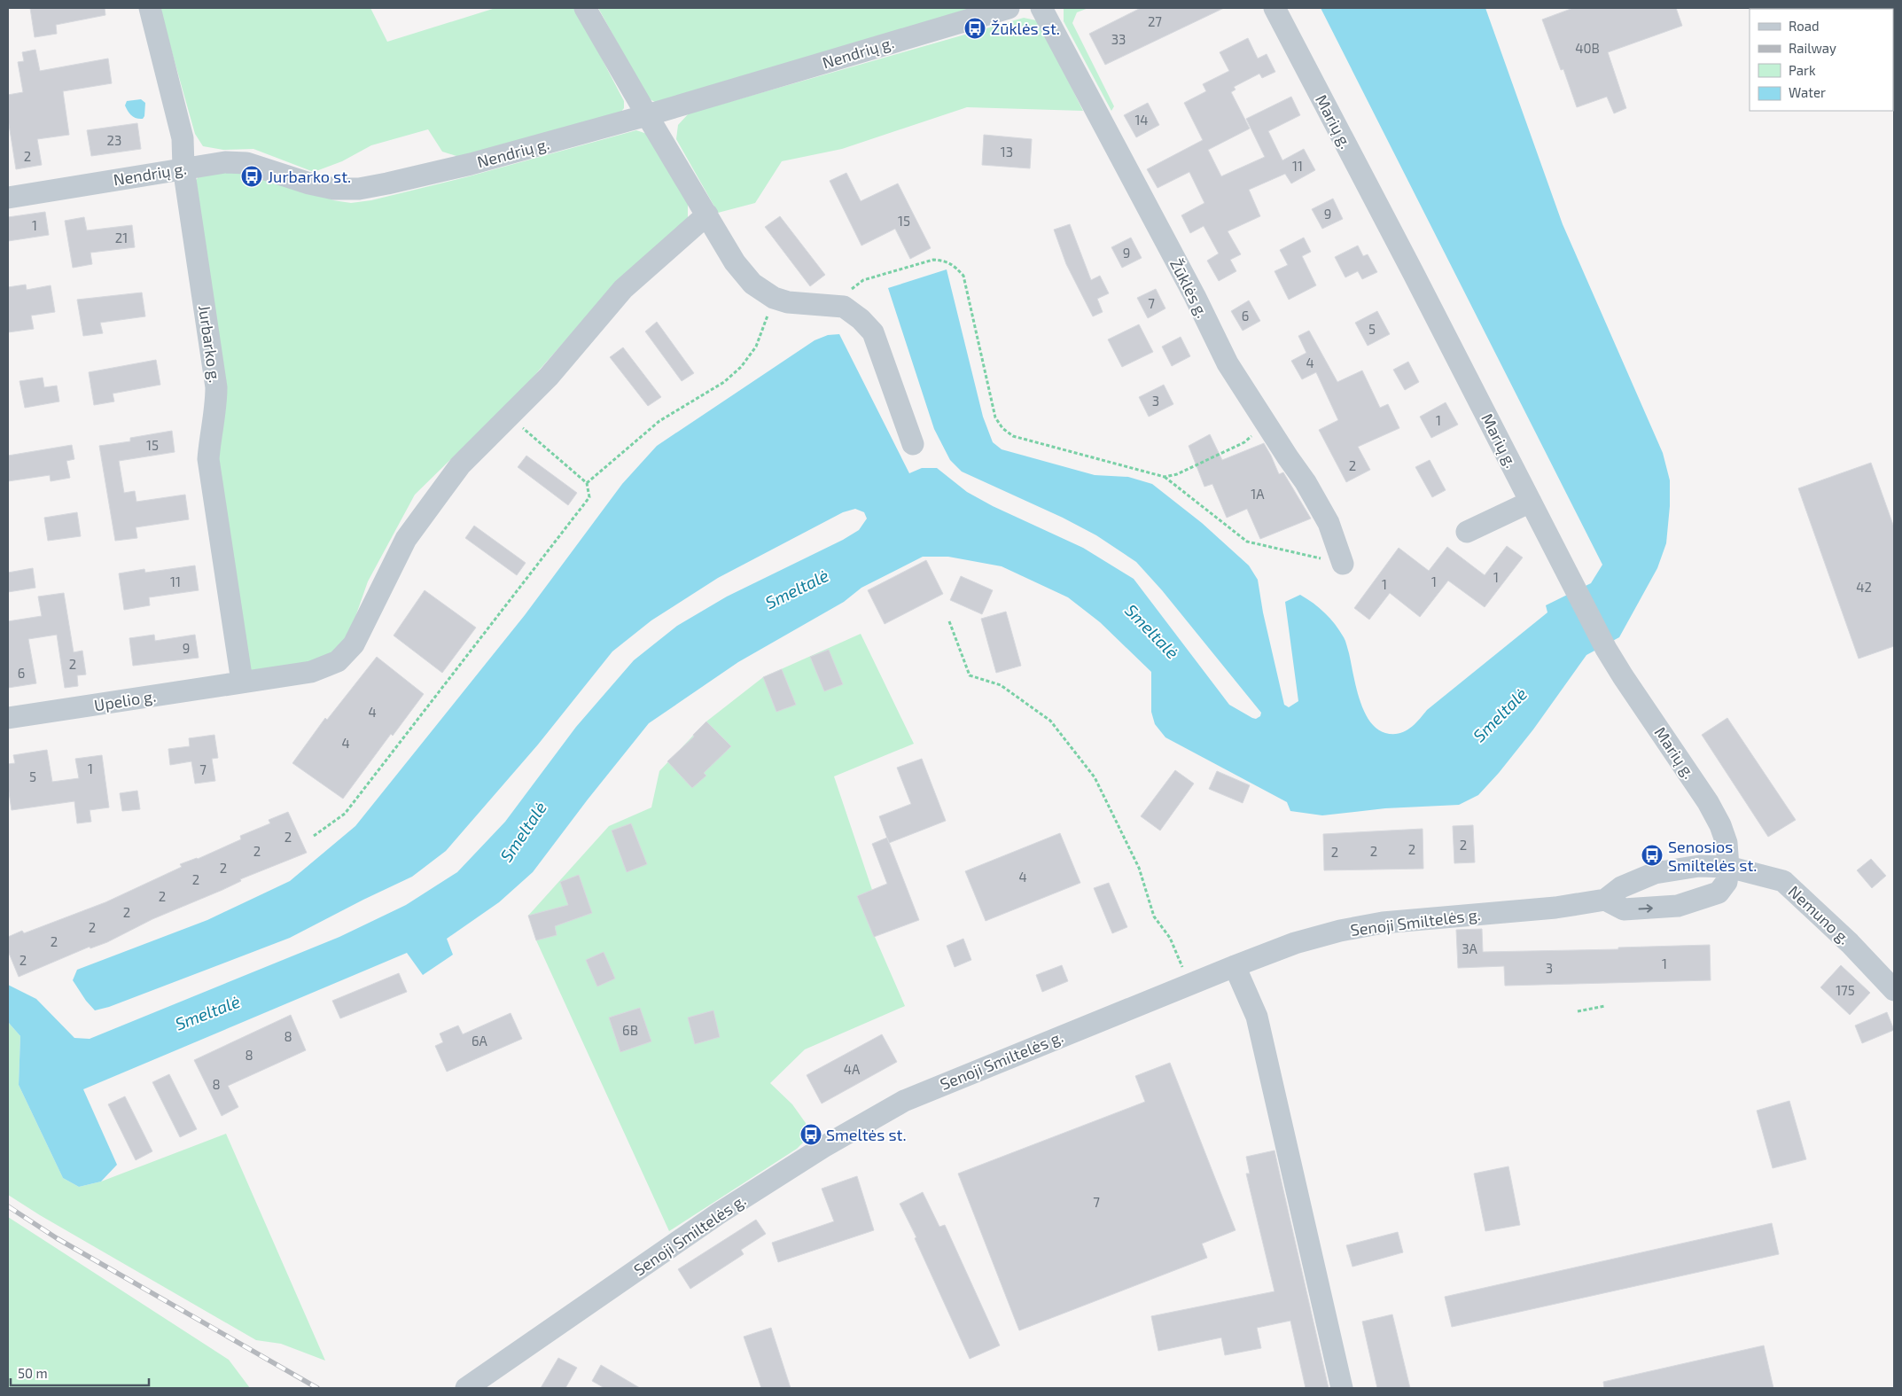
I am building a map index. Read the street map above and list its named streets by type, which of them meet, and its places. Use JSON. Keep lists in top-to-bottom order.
{
  "streets": {
    "street": [
      "Nendrių g.",
      "Marių g.",
      "Žūklės g.",
      "Jurbarko g.",
      "Upelio g.",
      "Nemuno g.",
      "Senoji Smiltelės g."
    ]
  },
  "crossings": [
    ["Nendrių g.", "Jurbarko g."],
    ["Marių g.", "Nemuno g."],
    ["Marių g.", "Senoji Smiltelės g."],
    ["Jurbarko g.", "Upelio g."],
    ["Nemuno g.", "Senoji Smiltelės g."]
  ],
  "water": ["Smeltalė"],
  "places": {
    "bus stop": [
      "Žūklės st.",
      "Jurbarko st.",
      "Senosios Smiltelės st.",
      "Smeltės st."
    ]
  },
  "house_numbers": [
    "27",
    "33",
    "40B",
    "14",
    "23",
    "13",
    "2",
    "11",
    "9",
    "15",
    "1",
    "21",
    "9",
    "7",
    "6",
    "5",
    "4",
    "3",
    "1",
    "15",
    "2",
    "1A",
    "1",
    "11",
    "1",
    "1",
    "42",
    "9",
    "2",
    "6",
    "4",
    "4",
    "1",
    "7",
    "5",
    "2",
    "2",
    "2",
    "2",
    "2",
    "2",
    "2",
    "4",
    "2",
    "2",
    "2",
    "2",
    "2",
    "3A",
    "2",
    "1",
    "3",
    "175",
    "6B",
    "8",
    "6A",
    "8",
    "4A",
    "8",
    "7"
  ],
  "legend": [
    "Road",
    "Railway",
    "Park",
    "Water"
  ],
  "scale_bar": "50 m"
}
